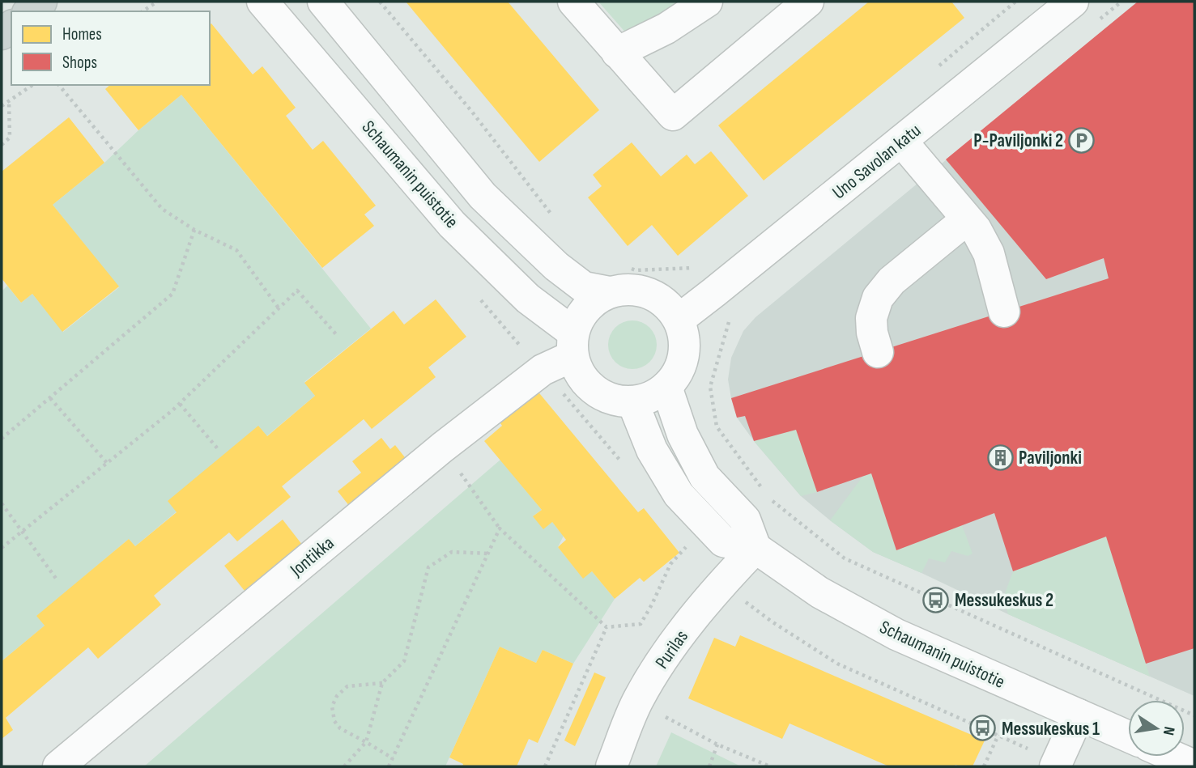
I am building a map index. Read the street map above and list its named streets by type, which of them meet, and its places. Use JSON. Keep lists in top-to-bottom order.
{
  "streets": {
    "street": [
      "Uno Savolan katu",
      "Schaumanin puistotie",
      "Jontikka",
      "Purilas"
    ]
  },
  "crossings": [
    ["Uno Savolan katu", "Schaumanin puistotie"],
    ["Uno Savolan katu", "Jontikka"],
    ["Schaumanin puistotie", "Jontikka"],
    ["Schaumanin puistotie", "Purilas"]
  ],
  "places": {
    "parking": ["P-Paviljonki 2"],
    "building": ["Paviljonki"],
    "bus stop": ["Messukeskus 2", "Messukeskus 1"]
  },
  "legend": ["Homes", "Shops"],
  "north": "right"
}
